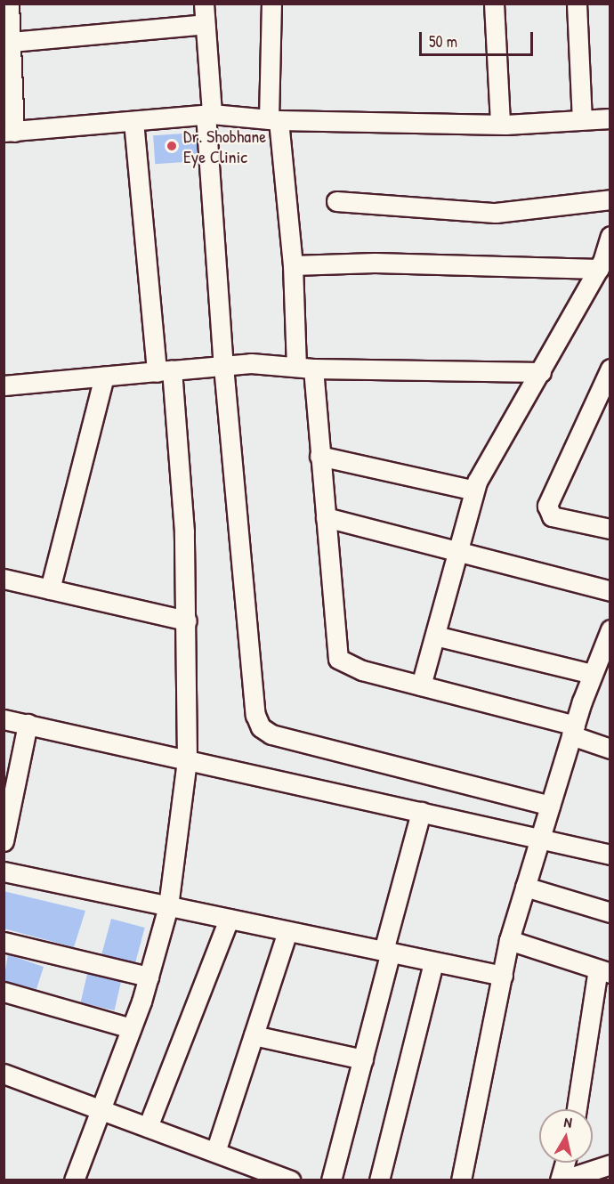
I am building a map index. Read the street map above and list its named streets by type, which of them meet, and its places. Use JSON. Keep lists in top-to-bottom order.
{
  "places": ["Dr. Shobhane Eye Clinic"],
  "scale_bar": "50 m",
  "north": "top"
}
